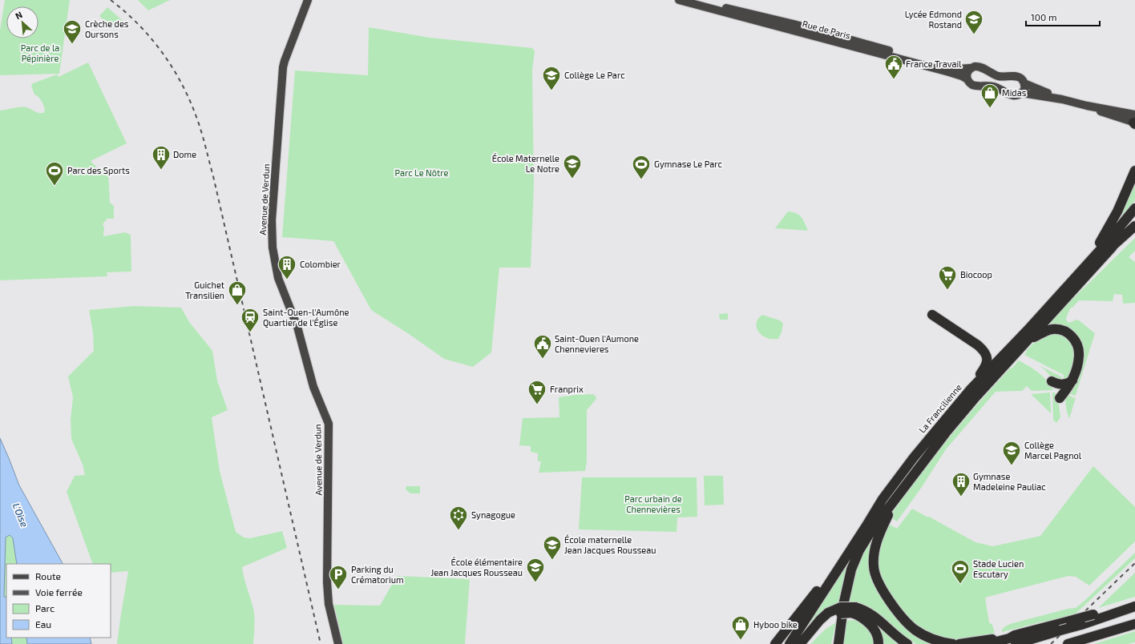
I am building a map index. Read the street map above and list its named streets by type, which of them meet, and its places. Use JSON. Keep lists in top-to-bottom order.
{
  "streets": {
    "highway": ["La Francilienne"],
    "main road": ["Rue de Paris", "Avenue de Verdun"]
  },
  "water": ["L'Oise"],
  "parks": ["Parc de la Pépinière", "Parc Le Nôtre", "Parc urbain de Chennevières"],
  "places": {
    "school or university": [
      "Lycée Edmond Rostand",
      "Crèche des Oursons",
      "Collège Le Parc",
      "École Maternelle Le Notre",
      "Collège Marcel Pagnol",
      "École maternelle Jean Jacques Rousseau",
      "École élémentaire Jean Jacques Rousseau"
    ],
    "public building": ["France Travail", "Saint-Ouen l'Aumone Chennevieres"],
    "shop": ["Midas", "Guichet Transilien", "Hyboo bike"],
    "building": ["Dome", "Colombier", "Gymnase Madeleine Pauliac"],
    "sports": ["Gymnase Le Parc", "Parc des Sports", "Stade Lucien Escutary"],
    "supermarket": ["Biocoop", "Franprix"],
    "station": ["Saint-Ouen-l'Aumône Quartier de l'Église"],
    "synagogue": ["Synagogue"],
    "parking": ["Parking du Crématorium"]
  },
  "legend": [
    "Route",
    "Voie ferrée",
    "Parc",
    "Eau"
  ],
  "scale_bar": "100 m",
  "north": "top left"
}
